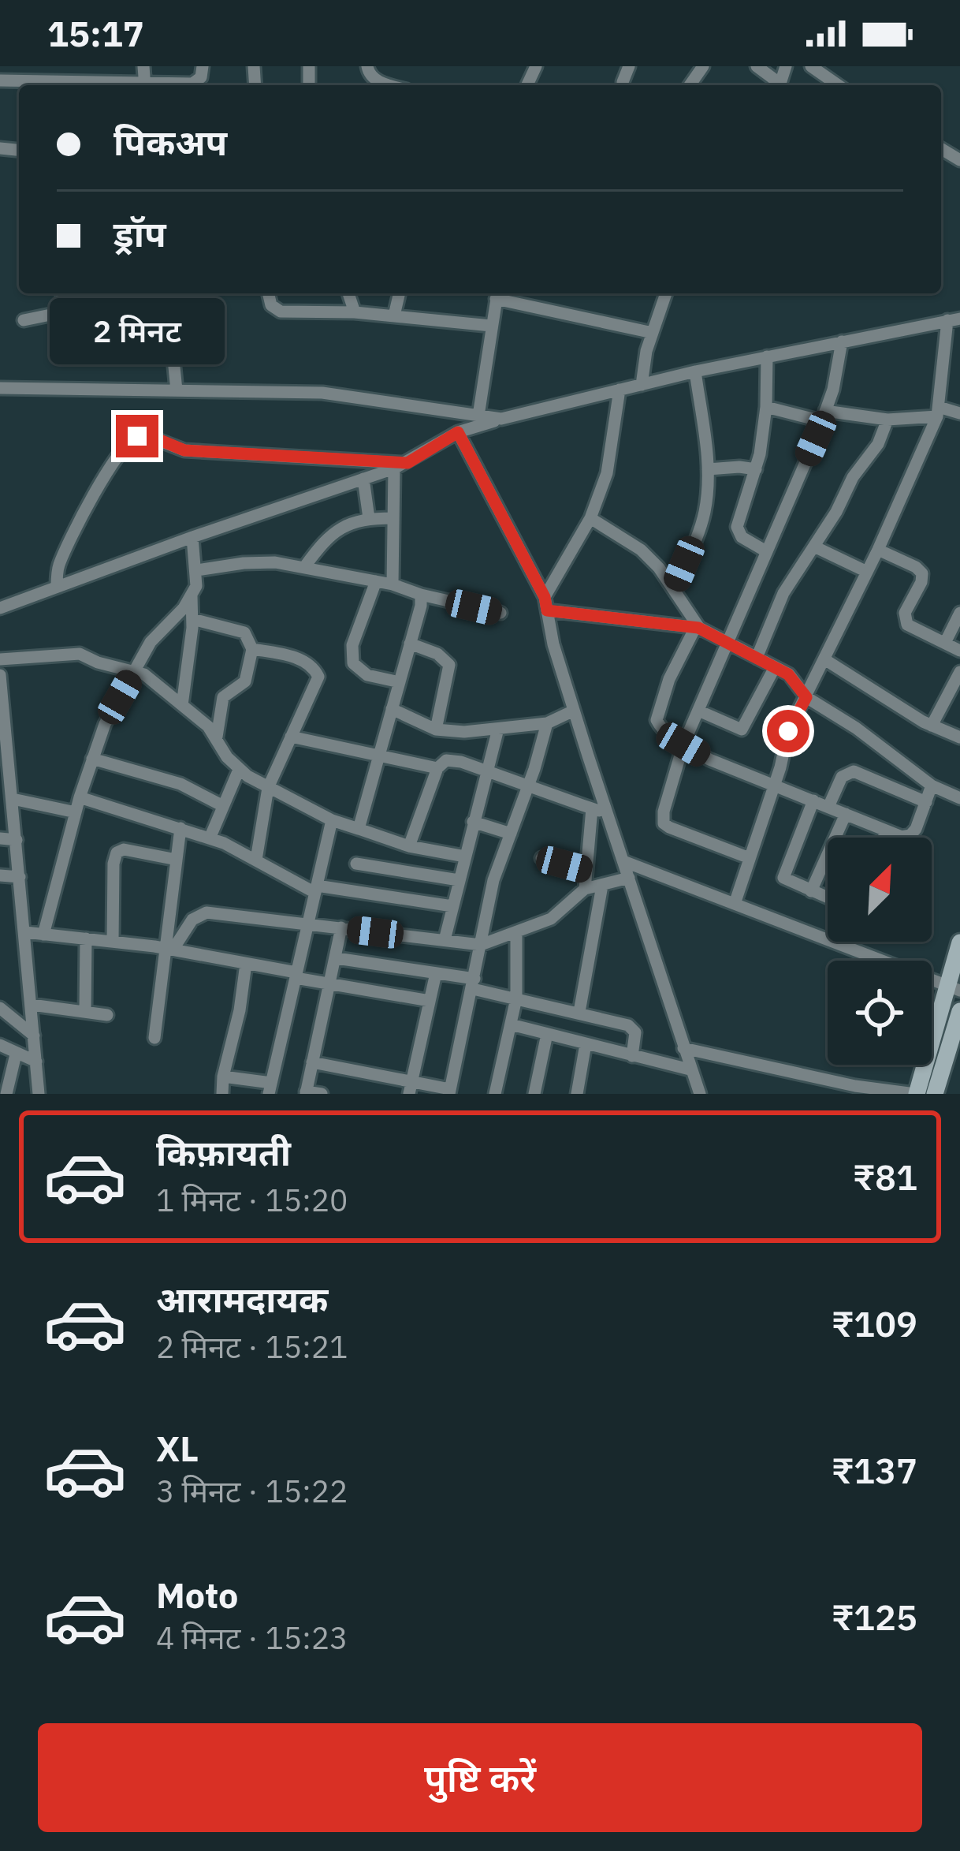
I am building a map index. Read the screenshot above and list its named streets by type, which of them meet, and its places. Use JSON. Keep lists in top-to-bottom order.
{
  "north": "top right",
  "page": {
    "status": "15:17",
    "banner": ["पिकअप", "ड्रॉप"],
    "bubble": "2 मिनट",
    "list": [
      {
        "name": "किफ़ायती",
        "note": "1 मिनट · 15:20",
        "value": "₹81"
      },
      {
        "name": "आरामदायक",
        "note": "2 मिनट · 15:21",
        "value": "₹109"
      },
      {
        "name": "XL",
        "note": "3 मिनट · 15:22",
        "value": "₹137"
      },
      {
        "name": "Moto",
        "note": "4 मिनट · 15:23",
        "value": "₹125"
      }
    ],
    "buttons": "पुष्टि करें"
  }
}
